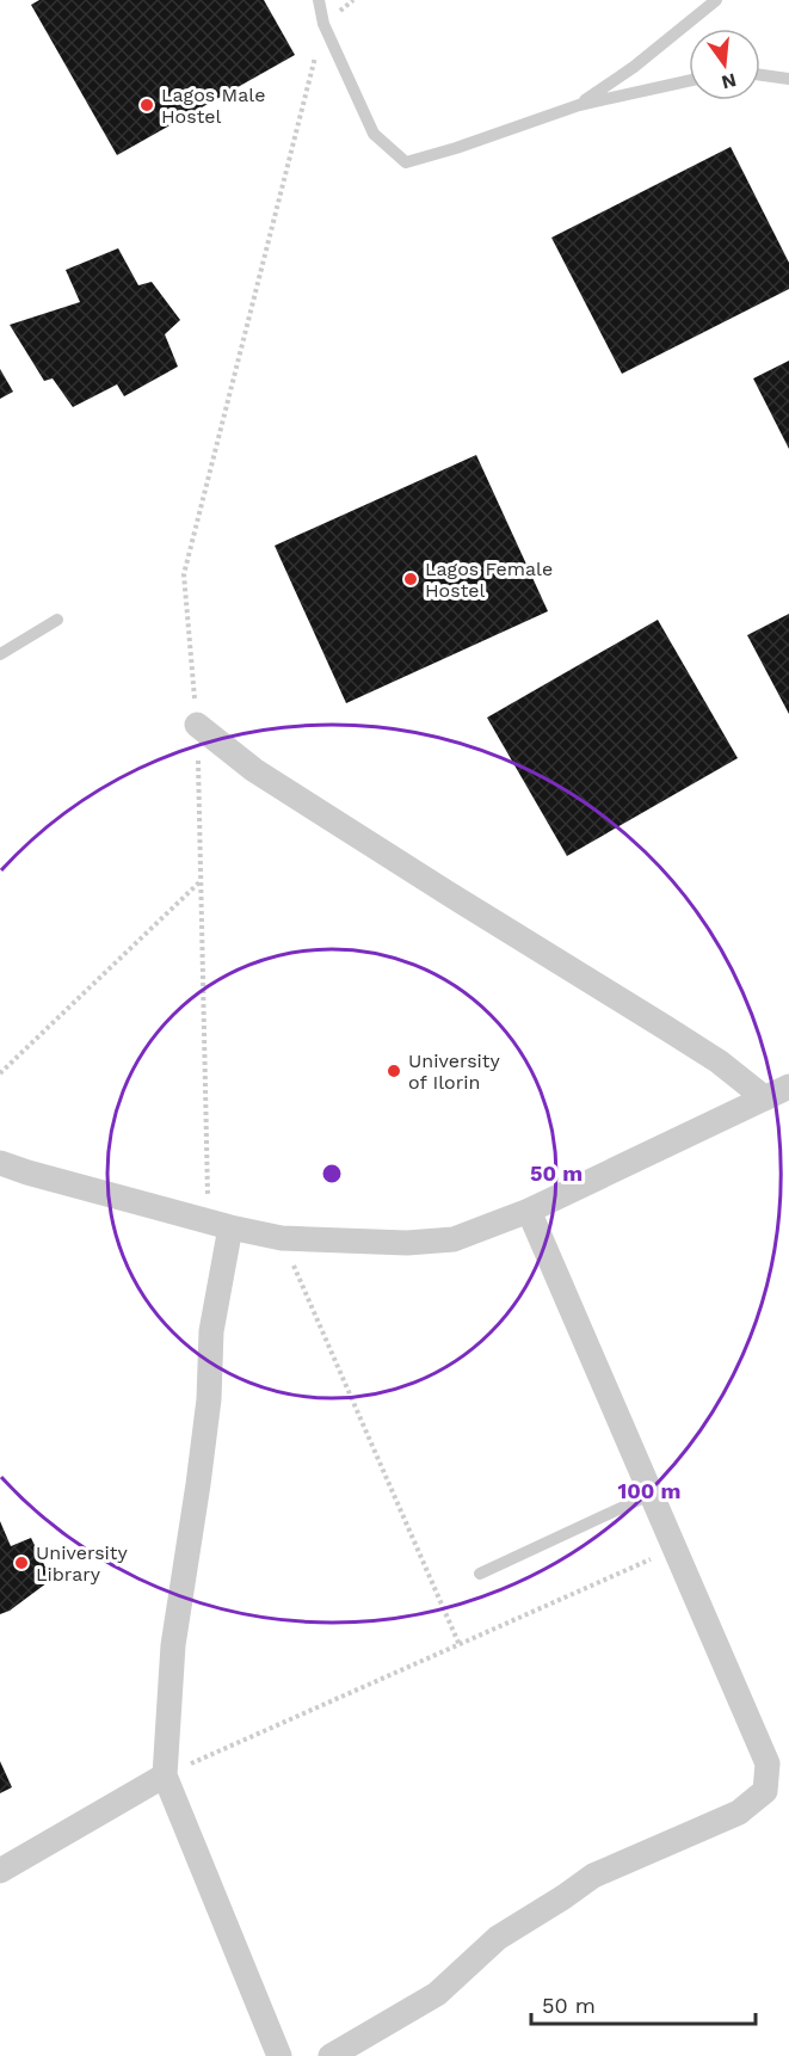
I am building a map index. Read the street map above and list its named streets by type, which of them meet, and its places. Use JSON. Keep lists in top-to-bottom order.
{
  "places": [
    "Lagos Male Hostel",
    "Lagos Female Hostel",
    "University of Ilorin",
    "University Library"
  ],
  "scale_bar": "50 m",
  "north": "bottom",
  "rings": ["50 m", "100 m"]
}
